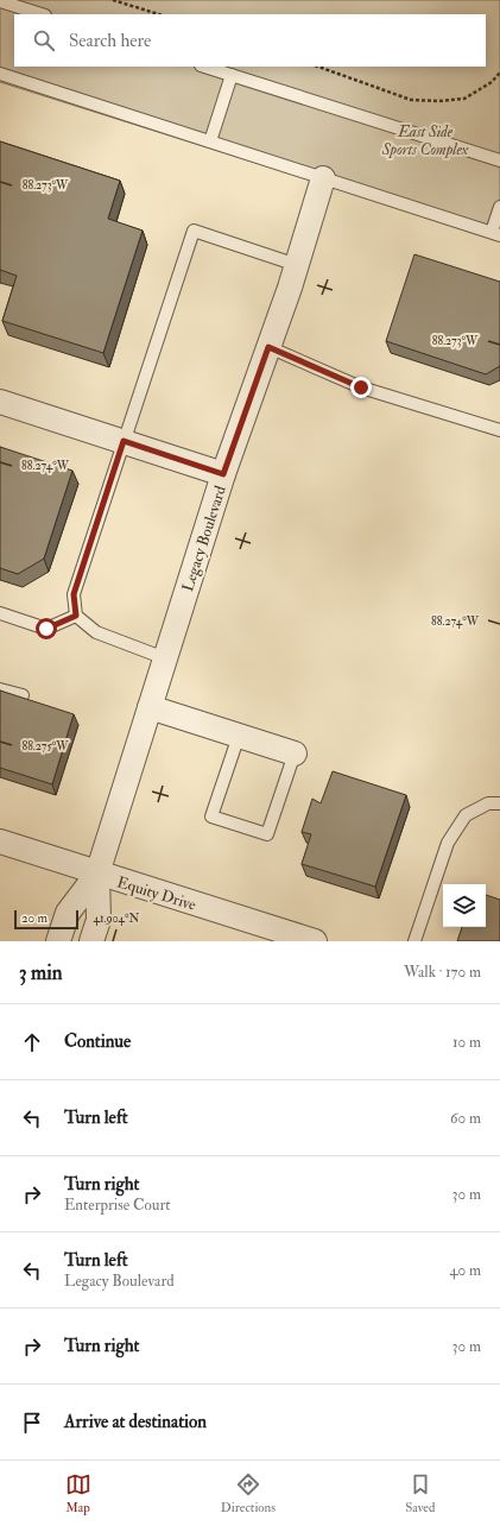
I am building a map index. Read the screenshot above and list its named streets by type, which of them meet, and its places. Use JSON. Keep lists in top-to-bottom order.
{
  "streets": {
    "street": ["Legacy Boulevard", "Equity Drive"]
  },
  "crossings": [
    ["Legacy Boulevard", "Equity Drive"]
  ],
  "parks": ["East Side Sports Complex"],
  "scale_bar": "20 m",
  "page": {
    "search": "Search here",
    "scale": "20 m",
    "heading": ["3 min", "Walk · 170 m"],
    "list": [
      ["Continue", "10 m"],
      ["Turn left", "60 m"],
      ["Turn right", "Enterprise Court", "30 m"],
      ["Turn left", "Legacy Boulevard", "40 m"],
      ["Turn right", "30 m"],
      "Arrive at destination"
    ],
    "nav": ["Map", "Directions", "Saved"]
  },
  "coordinates": [
    "88.273°W",
    "88.274°W",
    "88.275°W",
    "41.904°N"
  ]
}
